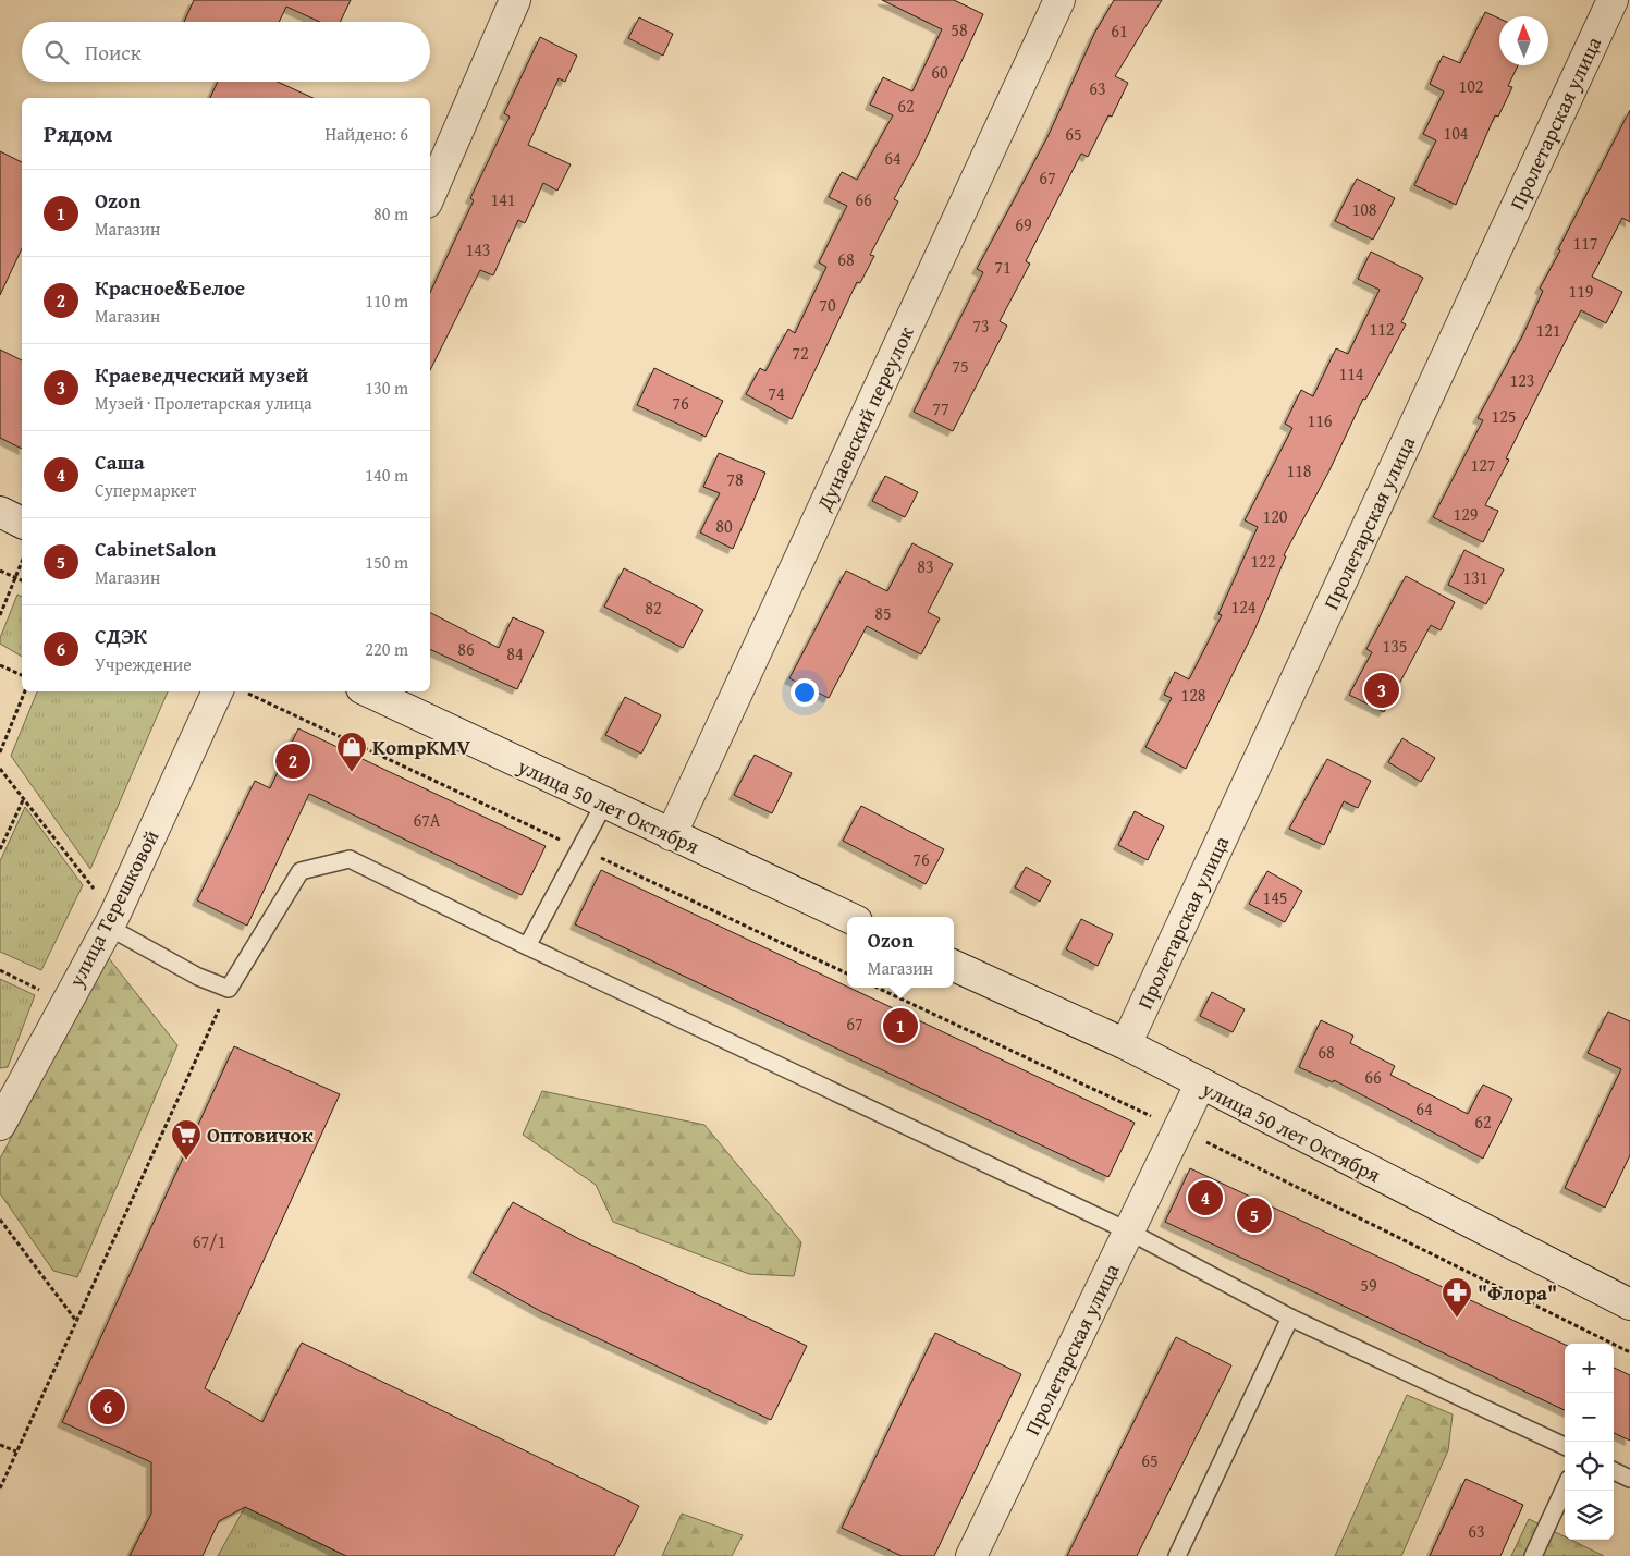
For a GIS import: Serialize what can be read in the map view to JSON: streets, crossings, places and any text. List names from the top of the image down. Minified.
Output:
{"streets":{"street":["Пролетарская улица","Дунаевский переулок","улица 50 лет Октября","улица Терешковой"]},"crossings":[["Пролетарская улица","улица 50 лет Октября"],["Дунаевский переулок","улица 50 лет Октября"]],"places":{"shop":["KompKMV"],"supermarket":["Оптовичок"],"pharmacy":["\"Флора\""]},"house_numbers":["58","61","60","102","63","62","104","65","64","67","141","66","108","69","117","143","68","71","119","70","73","112","121","72","75","114","123","74","76","77","125","116","127","118","78","129","120","80","122","83","131","124","82","85","135","86","84","128","67А","76","145","67","68","66","64","62","67/1","59","65","63"],"north":"top","page":{"search":"Поиск","heading":["Рядом","Найдено: 6"],"list":[{"mark":"1","name":"Ozon","note":"Магазин","value":"80 m"},{"mark":"2","name":"Красное&Белое","note":"Магазин","value":"110 m"},{"mark":"3","name":"Краеведческий музей","note":"Музей · Пролетарская улица","value":"130 m"},{"mark":"4","name":"Саша","note":"Супермаркет","value":"140 m"},{"mark":"5","name":"CabinetSalon","note":"Магазин","value":"150 m"},{"mark":"6","name":"СДЭК","note":"Учреждение","value":"220 m"}],"pins":["3","2","1","4","5","6"],"popup":["Ozon","Магазин"],"map_buttons":["+","−"]}}
